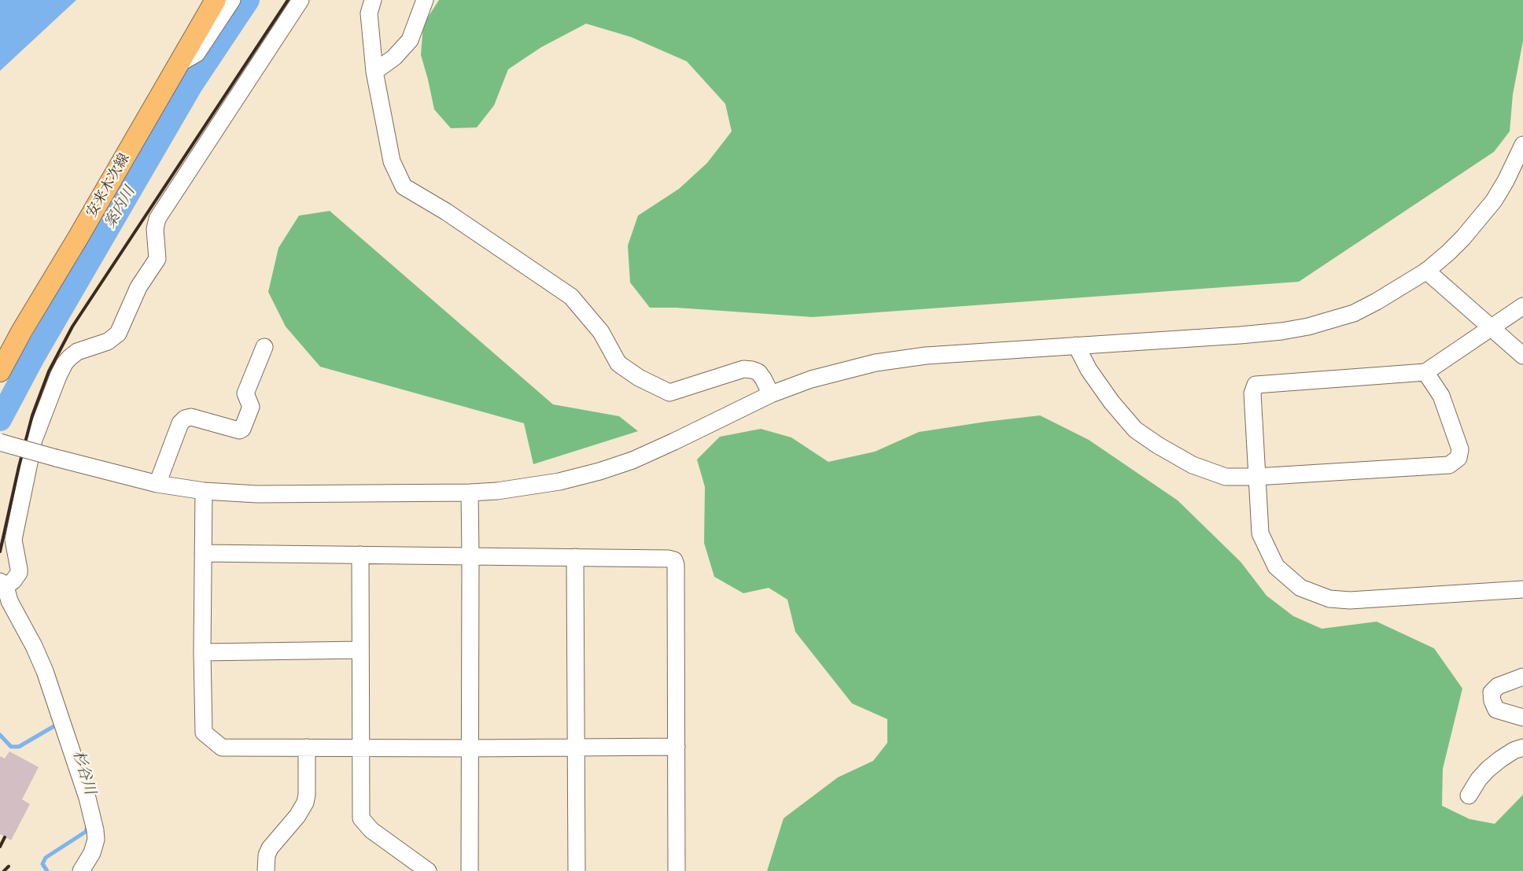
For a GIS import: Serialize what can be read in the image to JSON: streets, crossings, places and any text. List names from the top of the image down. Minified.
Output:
{"streets":{"main road":["安来木次線"]},"water":["案内川","杉谷川"]}
